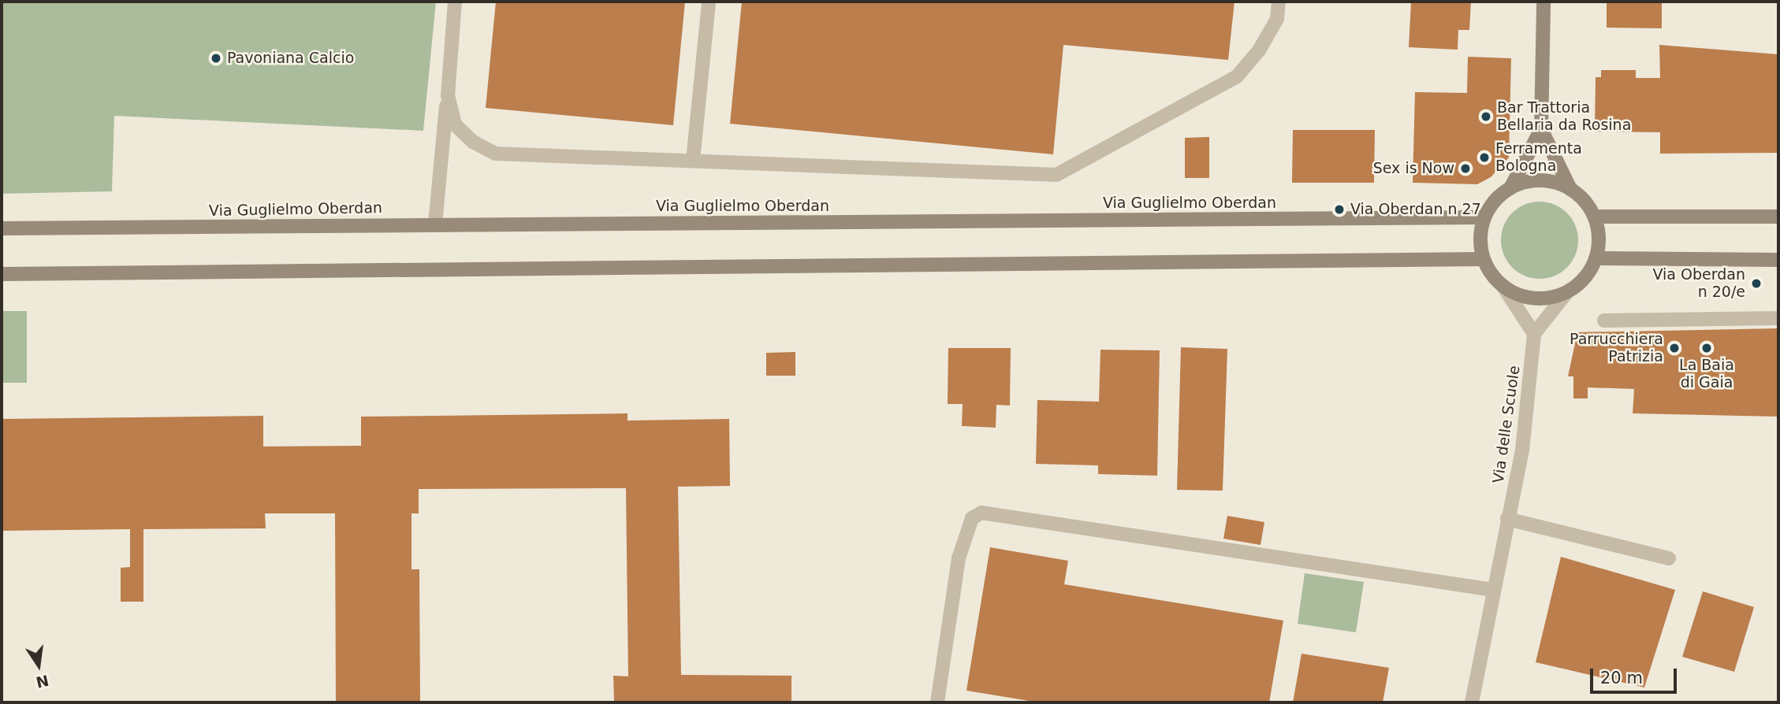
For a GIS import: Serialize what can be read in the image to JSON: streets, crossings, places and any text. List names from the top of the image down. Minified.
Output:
{"streets":{"main road":["Via Guglielmo Oberdan"],"street":["Via delle Scuole"]},"places":["Pavoniana Calcio","Bar Trattoria Bellaria da Rosina","Ferramenta Bologna","Sex is Now","Via Oberdan n 27","Via Oberdan n 20/e","Parrucchiera Patrizia","La Baia di Gaia"],"scale_bar":"20 m","north":"bottom"}
